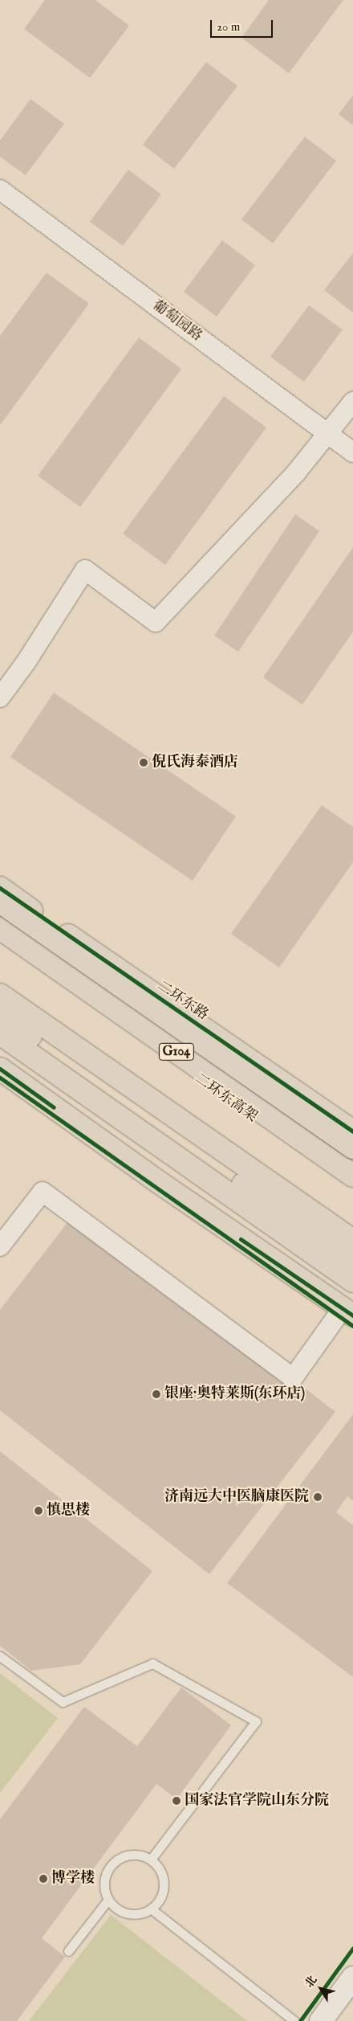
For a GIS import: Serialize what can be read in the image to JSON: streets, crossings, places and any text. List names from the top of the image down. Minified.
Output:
{"streets":{"highway":["二环东路","G104","二环东高架"],"street":["葡萄园路"]},"places":["倪氏海泰酒店","银座·奥特莱斯(东环店)","济南远大中医脑康医院","慎思楼","国家法官学院山东分院","博学楼"],"scale_bar":"20 m","north":"top left"}
